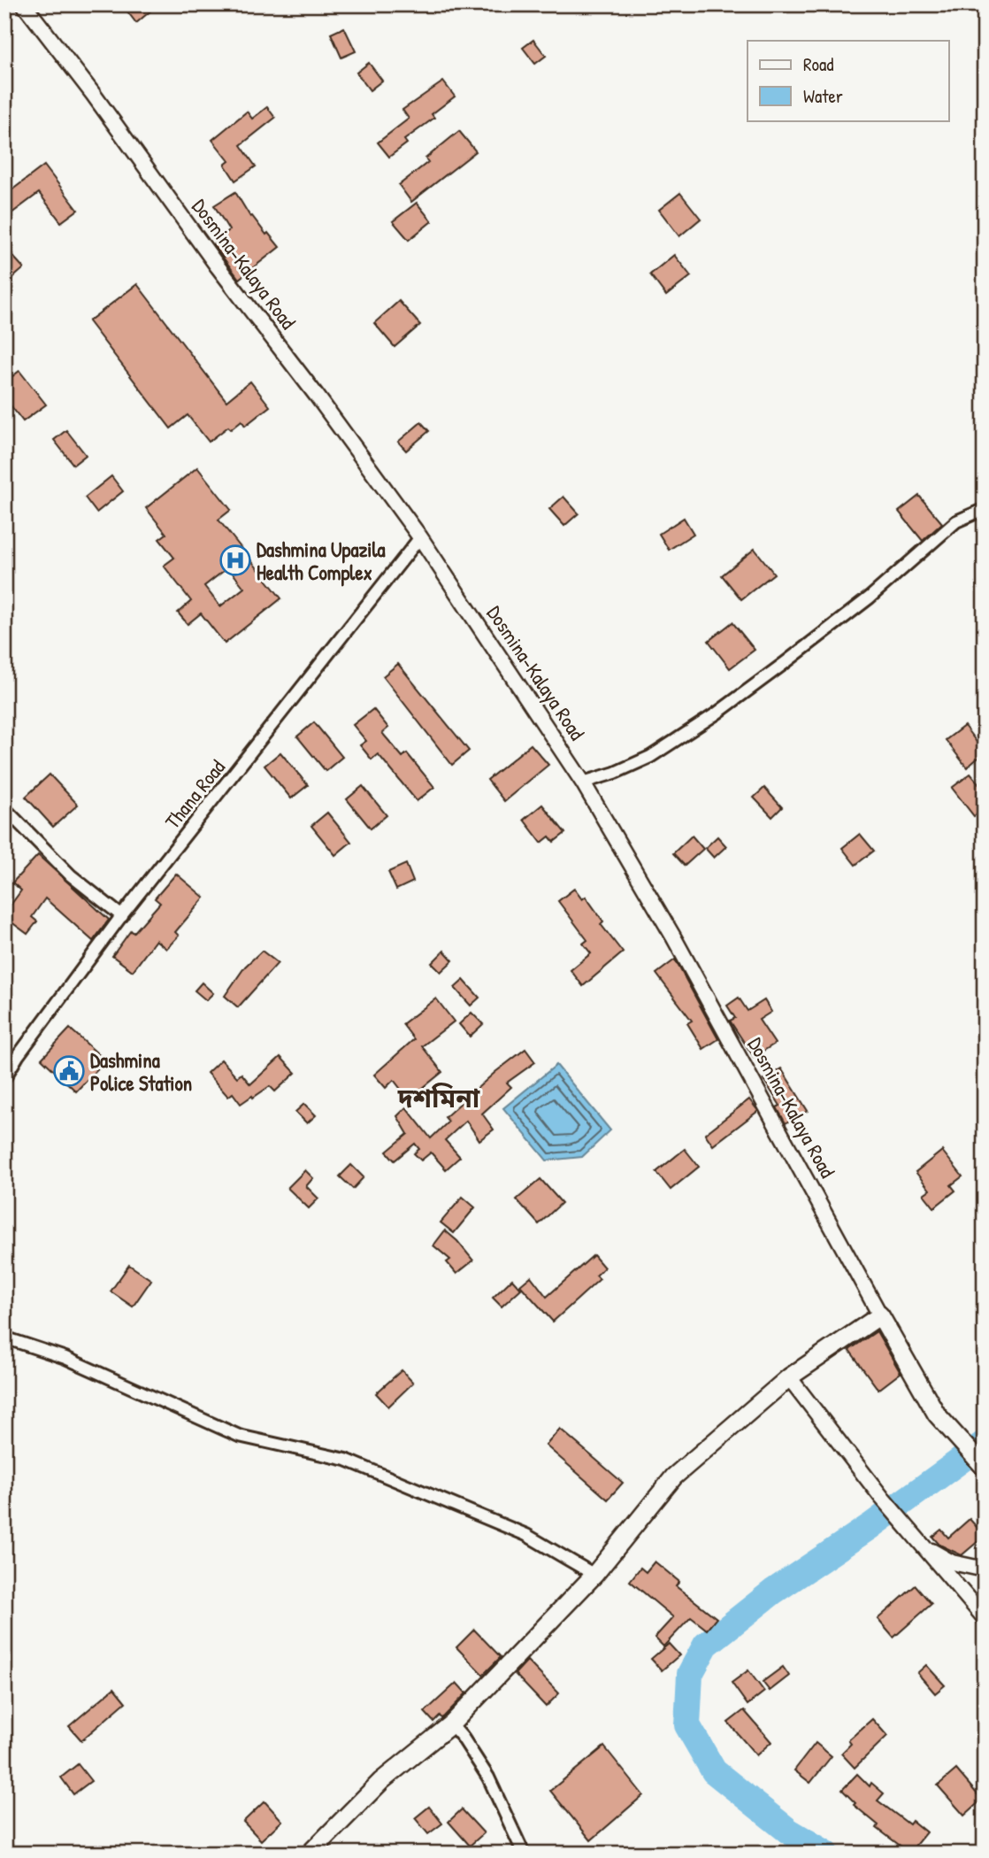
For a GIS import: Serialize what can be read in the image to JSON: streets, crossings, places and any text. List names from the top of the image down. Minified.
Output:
{"streets":{"main road":["Dosmina-Kalaya Road"],"street":["Thana Road"]},"crossings":[["Dosmina-Kalaya Road","Thana Road"]],"districts":["দশমিনা"],"places":{"hospital":["Dashmina Upazila Health Complex"],"public building":["Dashmina Police Station"]},"legend":["Road","Water"]}
